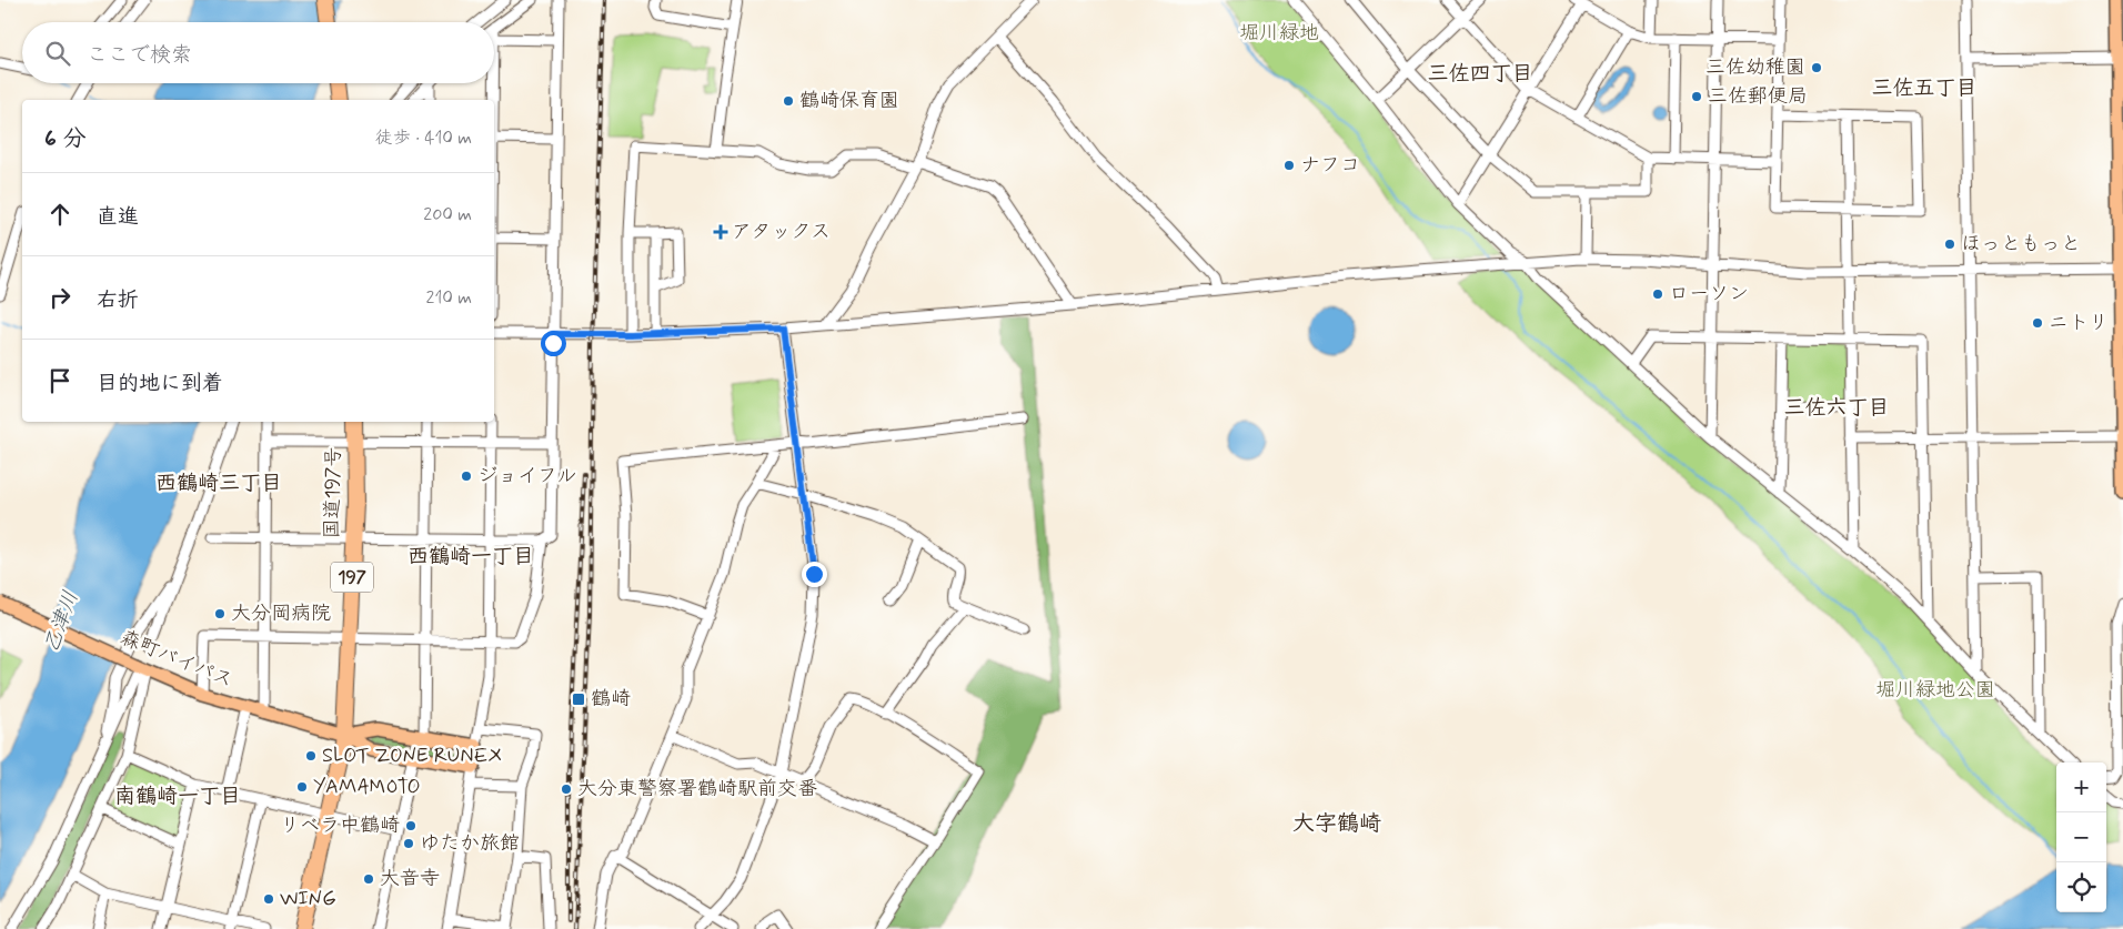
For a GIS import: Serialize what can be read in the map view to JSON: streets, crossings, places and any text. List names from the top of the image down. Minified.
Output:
{"streets":{"highway":["国道197号","197"],"main road":["森町バイパス"]},"crossings":[["国道197号","森町バイパス"]],"districts":["三佐四丁目","三佐五丁目","三佐六丁目","西鶴崎三丁目","西鶴崎一丁目","南鶴崎一丁目","大字鶴崎"],"water":["乙津川"],"parks":["堀川緑地","堀川緑地公園"],"places":{"other":["三佐幼稚園","三佐郵便局","鶴崎保育園","ナフコ","ほっともっと","ローソン","ニトリ","ジョイフル","大分岡病院","SLOT ZONE RUNEX","YAMAMOTO","大分東警察署鶴崎駅前交番","リベラ中鶴崎","ゆたか旅館","大音寺","WING"],"health":["アタックス"],"transit":["鶴崎"]},"page":{"search":"ここで検索","heading":["6 分","徒歩 · 410 m"],"list":[["直進","200 m"],["右折","210 m"],"目的地に到着"],"map_buttons":["+","−"]}}
